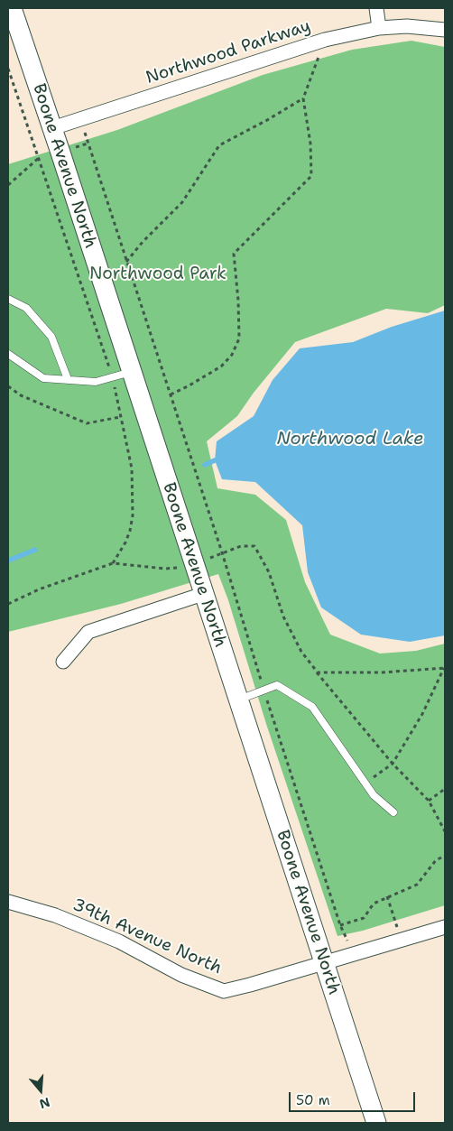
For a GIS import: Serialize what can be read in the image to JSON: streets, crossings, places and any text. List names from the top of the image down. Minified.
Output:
{"streets":{"street":["Northwood Parkway","Boone Avenue North","39th Avenue North"]},"crossings":[["Northwood Parkway","Boone Avenue North"],["Boone Avenue North","39th Avenue North"]],"water":["Northwood Lake"],"parks":["Northwood Park"],"scale_bar":"50 m","north":"bottom"}
